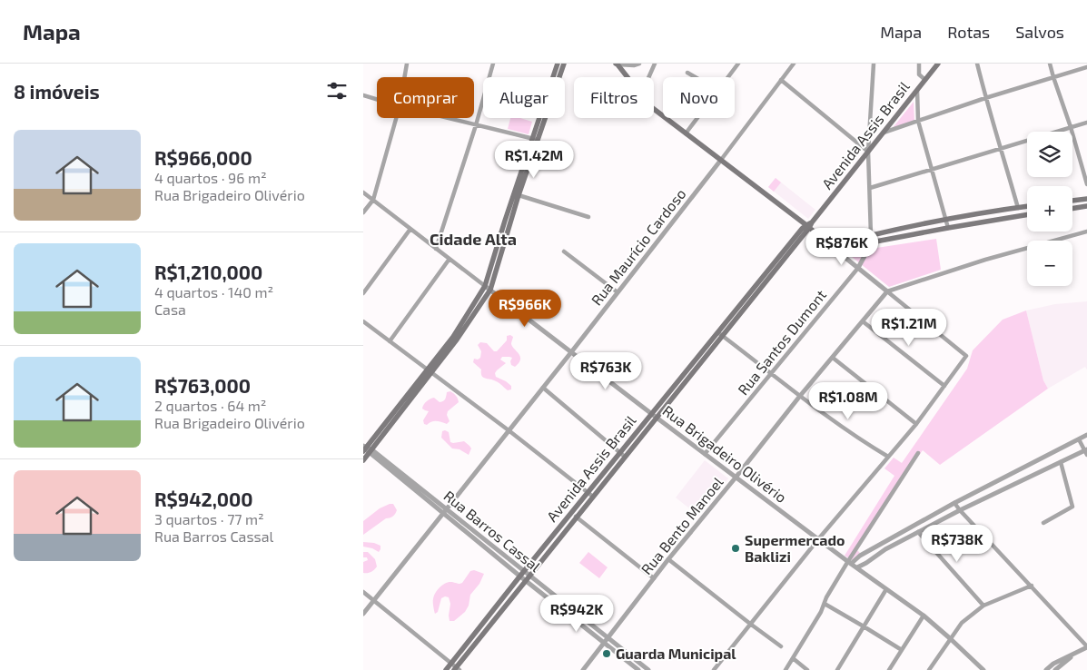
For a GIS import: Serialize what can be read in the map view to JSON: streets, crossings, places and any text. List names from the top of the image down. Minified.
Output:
{"streets":{"main road":["Avenida Assis Brasil"],"street":["Rua Maurício Cardoso","Rua Santos Dumont","Rua Brigadeiro Olivério","Rua Bento Manoel","Rua Barros Cassal"]},"crossings":[["Avenida Assis Brasil","Rua Brigadeiro Olivério"],["Avenida Assis Brasil","Rua Barros Cassal"],["Rua Maurício Cardoso","Rua Brigadeiro Olivério"],["Rua Maurício Cardoso","Rua Barros Cassal"],["Rua Santos Dumont","Rua Brigadeiro Olivério"],["Rua Brigadeiro Olivério","Rua Bento Manoel"],["Rua Bento Manoel","Rua Barros Cassal"]],"districts":["Cidade Alta"],"places":["Supermercado Baklizi","Guarda Municipal"],"page":{"header":"Mapa","nav":["Mapa","Rotas","Salvos"],"heading":"8 imóveis","chip":["Comprar","Alugar","Filtros","Novo"],"list":[{"name":"R$966,000","note":"4 quartos · 96 m² · Rua Brigadeiro Olivério"},{"name":"R$1,210,000","note":"4 quartos · 140 m² · Casa"},{"name":"R$763,000","note":"2 quartos · 64 m² · Rua Brigadeiro Olivério"},{"name":"R$942,000","note":"3 quartos · 77 m² · Rua Barros Cassal"}],"map_buttons":["+","−"],"price":["R$1.42M","R$876K","R$966K","R$1.21M","R$763K","R$1.08M","R$738K","R$942K"]}}
